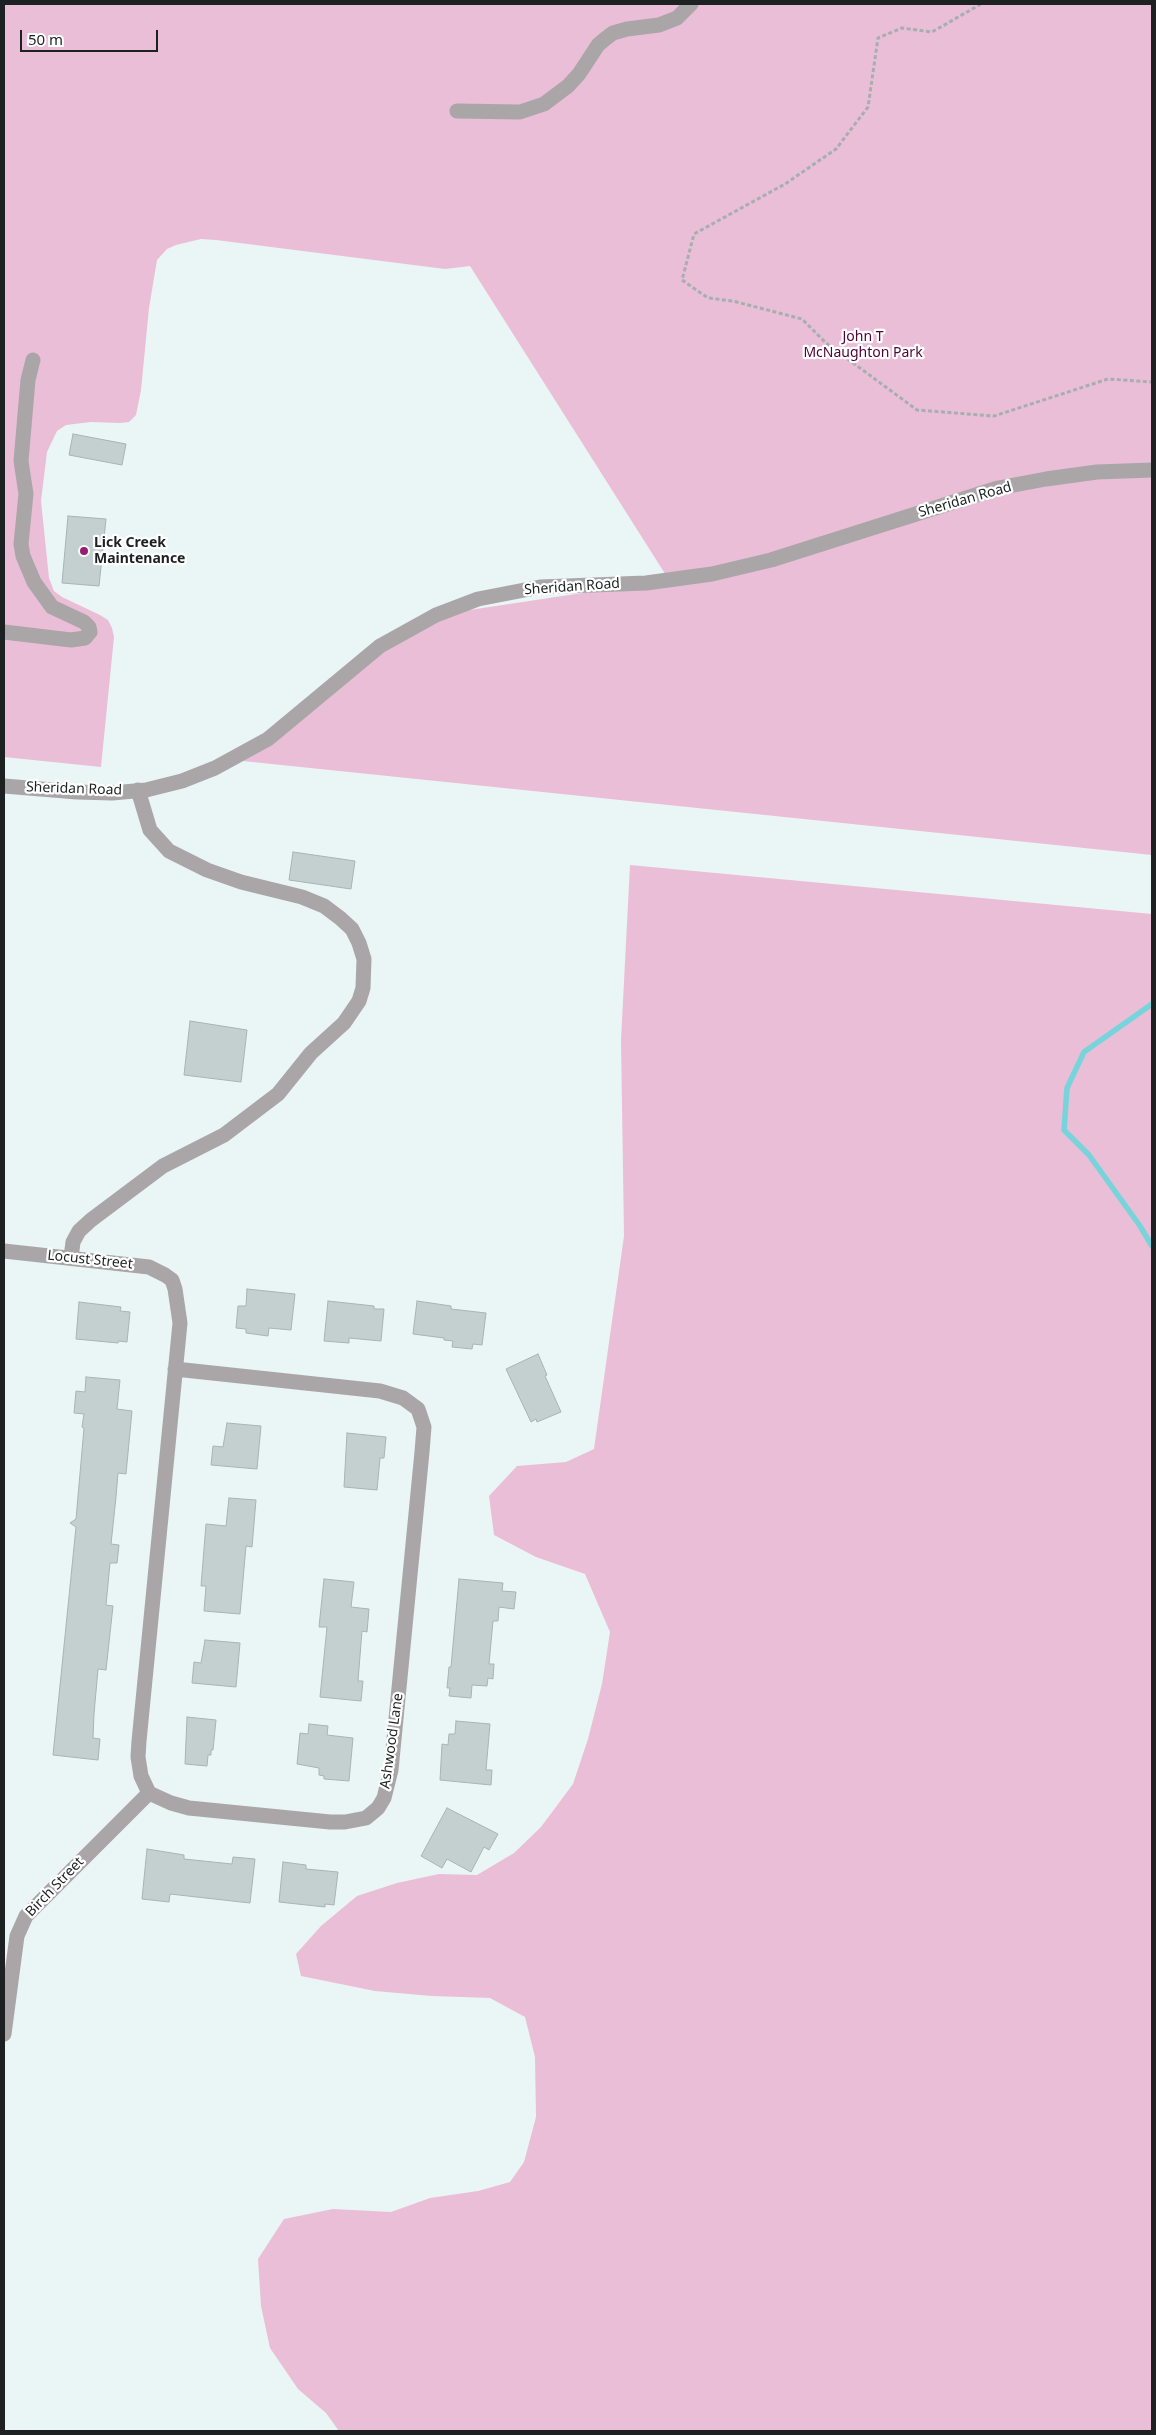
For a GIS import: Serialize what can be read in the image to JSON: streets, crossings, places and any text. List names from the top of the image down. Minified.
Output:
{"streets":{"street":["Sheridan Road","Locust Street","Ashwood Lane","Birch Street"]},"crossings":[["Locust Street","Ashwood Lane"],["Ashwood Lane","Birch Street"]],"parks":["John T McNaughton Park"],"places":["Lick Creek Maintenance"],"scale_bar":"50 m"}
